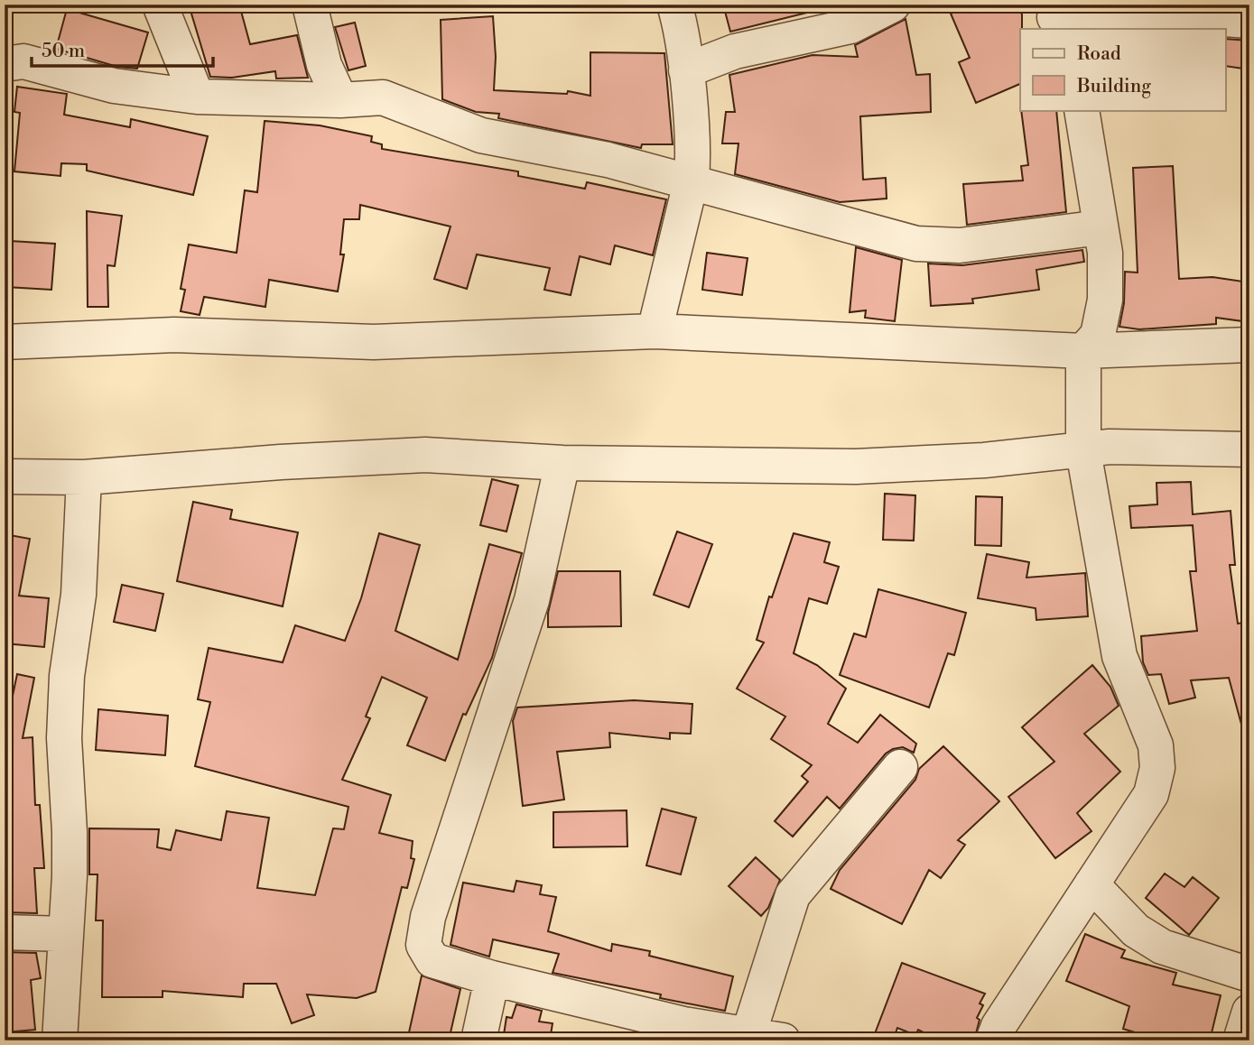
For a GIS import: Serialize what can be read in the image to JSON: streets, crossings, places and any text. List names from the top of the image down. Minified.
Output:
{"legend":["Road","Building"],"scale_bar":"50 m"}
